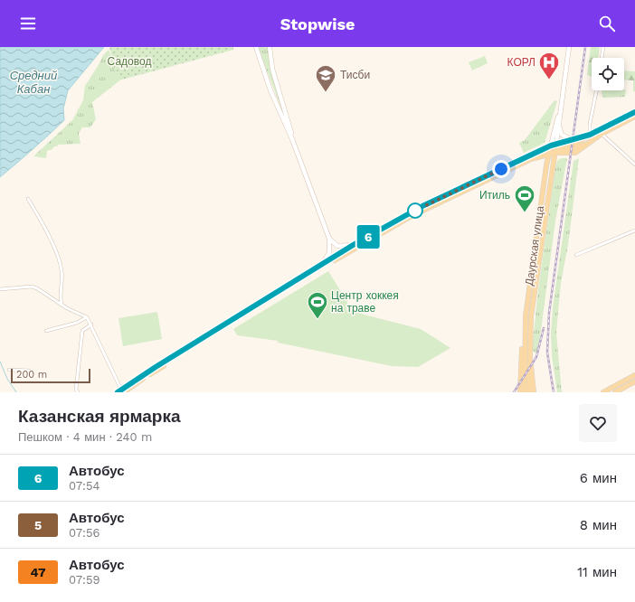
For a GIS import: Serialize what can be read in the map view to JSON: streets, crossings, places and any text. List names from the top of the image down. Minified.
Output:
{"streets":{"main road":["Даурская улица"]},"water":["Средний Кабан"],"parks":["Садовод"],"places":{"hospital":["КОРЛ"],"school or university":["Тисби"],"sports":["Итиль","Центр хоккея на траве"]},"lines":["bus line 6"],"scale_bar":"200 m","page":{"header":"Stopwise","on_map":"6","scale":"200 m","heading":["Казанская ярмарка","Пешком · 4 мин · 240 m"],"list":[{"mark":"6","name":"Автобус","note":"07:54","value":"6 мин"},{"mark":"5","name":"Автобус","note":"07:56","value":"8 мин"},{"mark":"47","name":"Автобус","note":"07:59","value":"11 мин"}]}}
